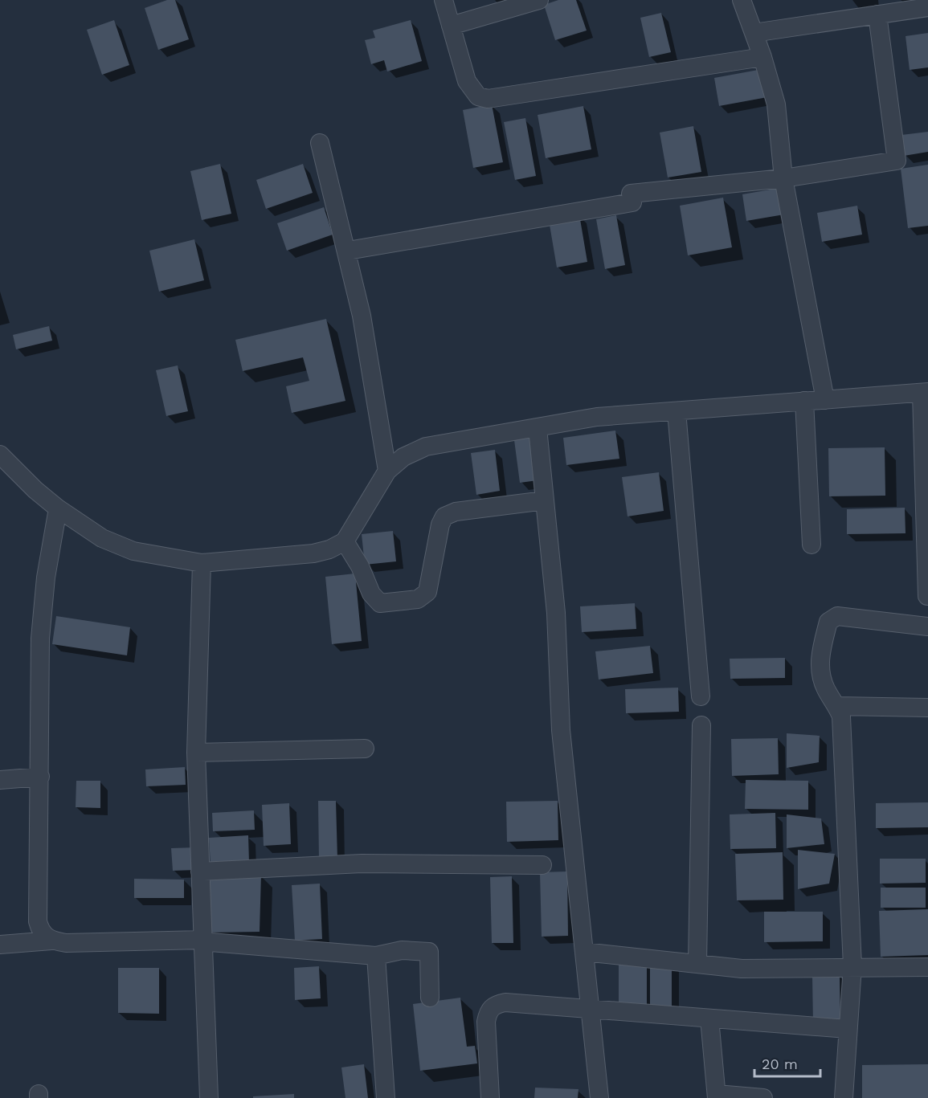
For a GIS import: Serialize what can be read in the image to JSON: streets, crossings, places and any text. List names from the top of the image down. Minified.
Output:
{"scale_bar":"20 m"}
